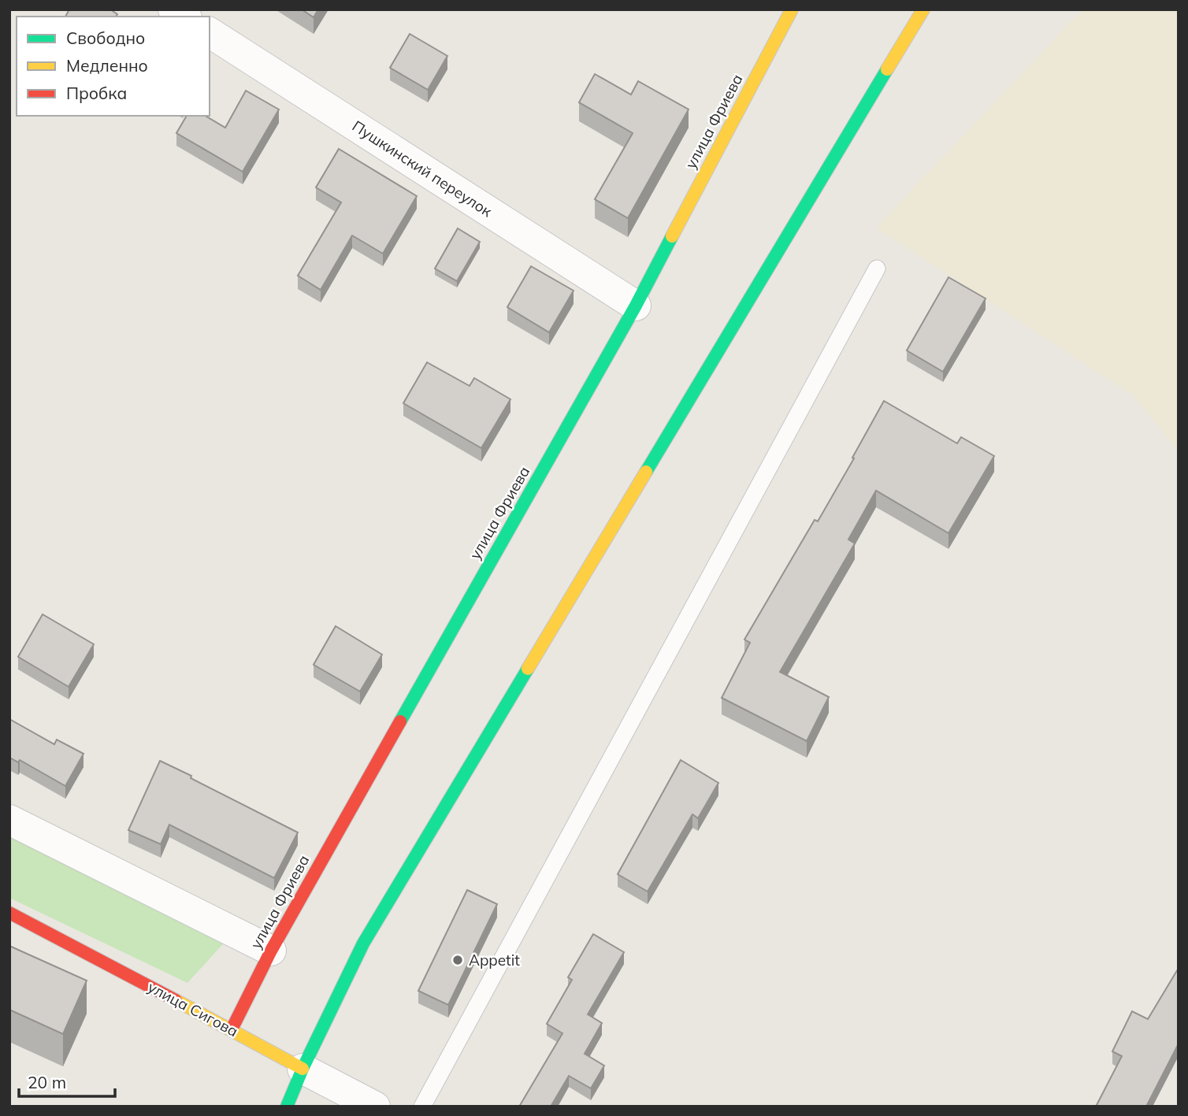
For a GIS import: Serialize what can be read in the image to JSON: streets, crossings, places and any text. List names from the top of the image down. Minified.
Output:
{"streets":{"main road":["улица Фриева","улица Сигова"],"street":["Пушкинский переулок"]},"crossings":[["улица Фриева","Пушкинский переулок"],["улица Фриева","улица Сигова"]],"places":["Appetit"],"legend":["Свободно","Медленно","Пробка"],"scale_bar":"20 m"}
